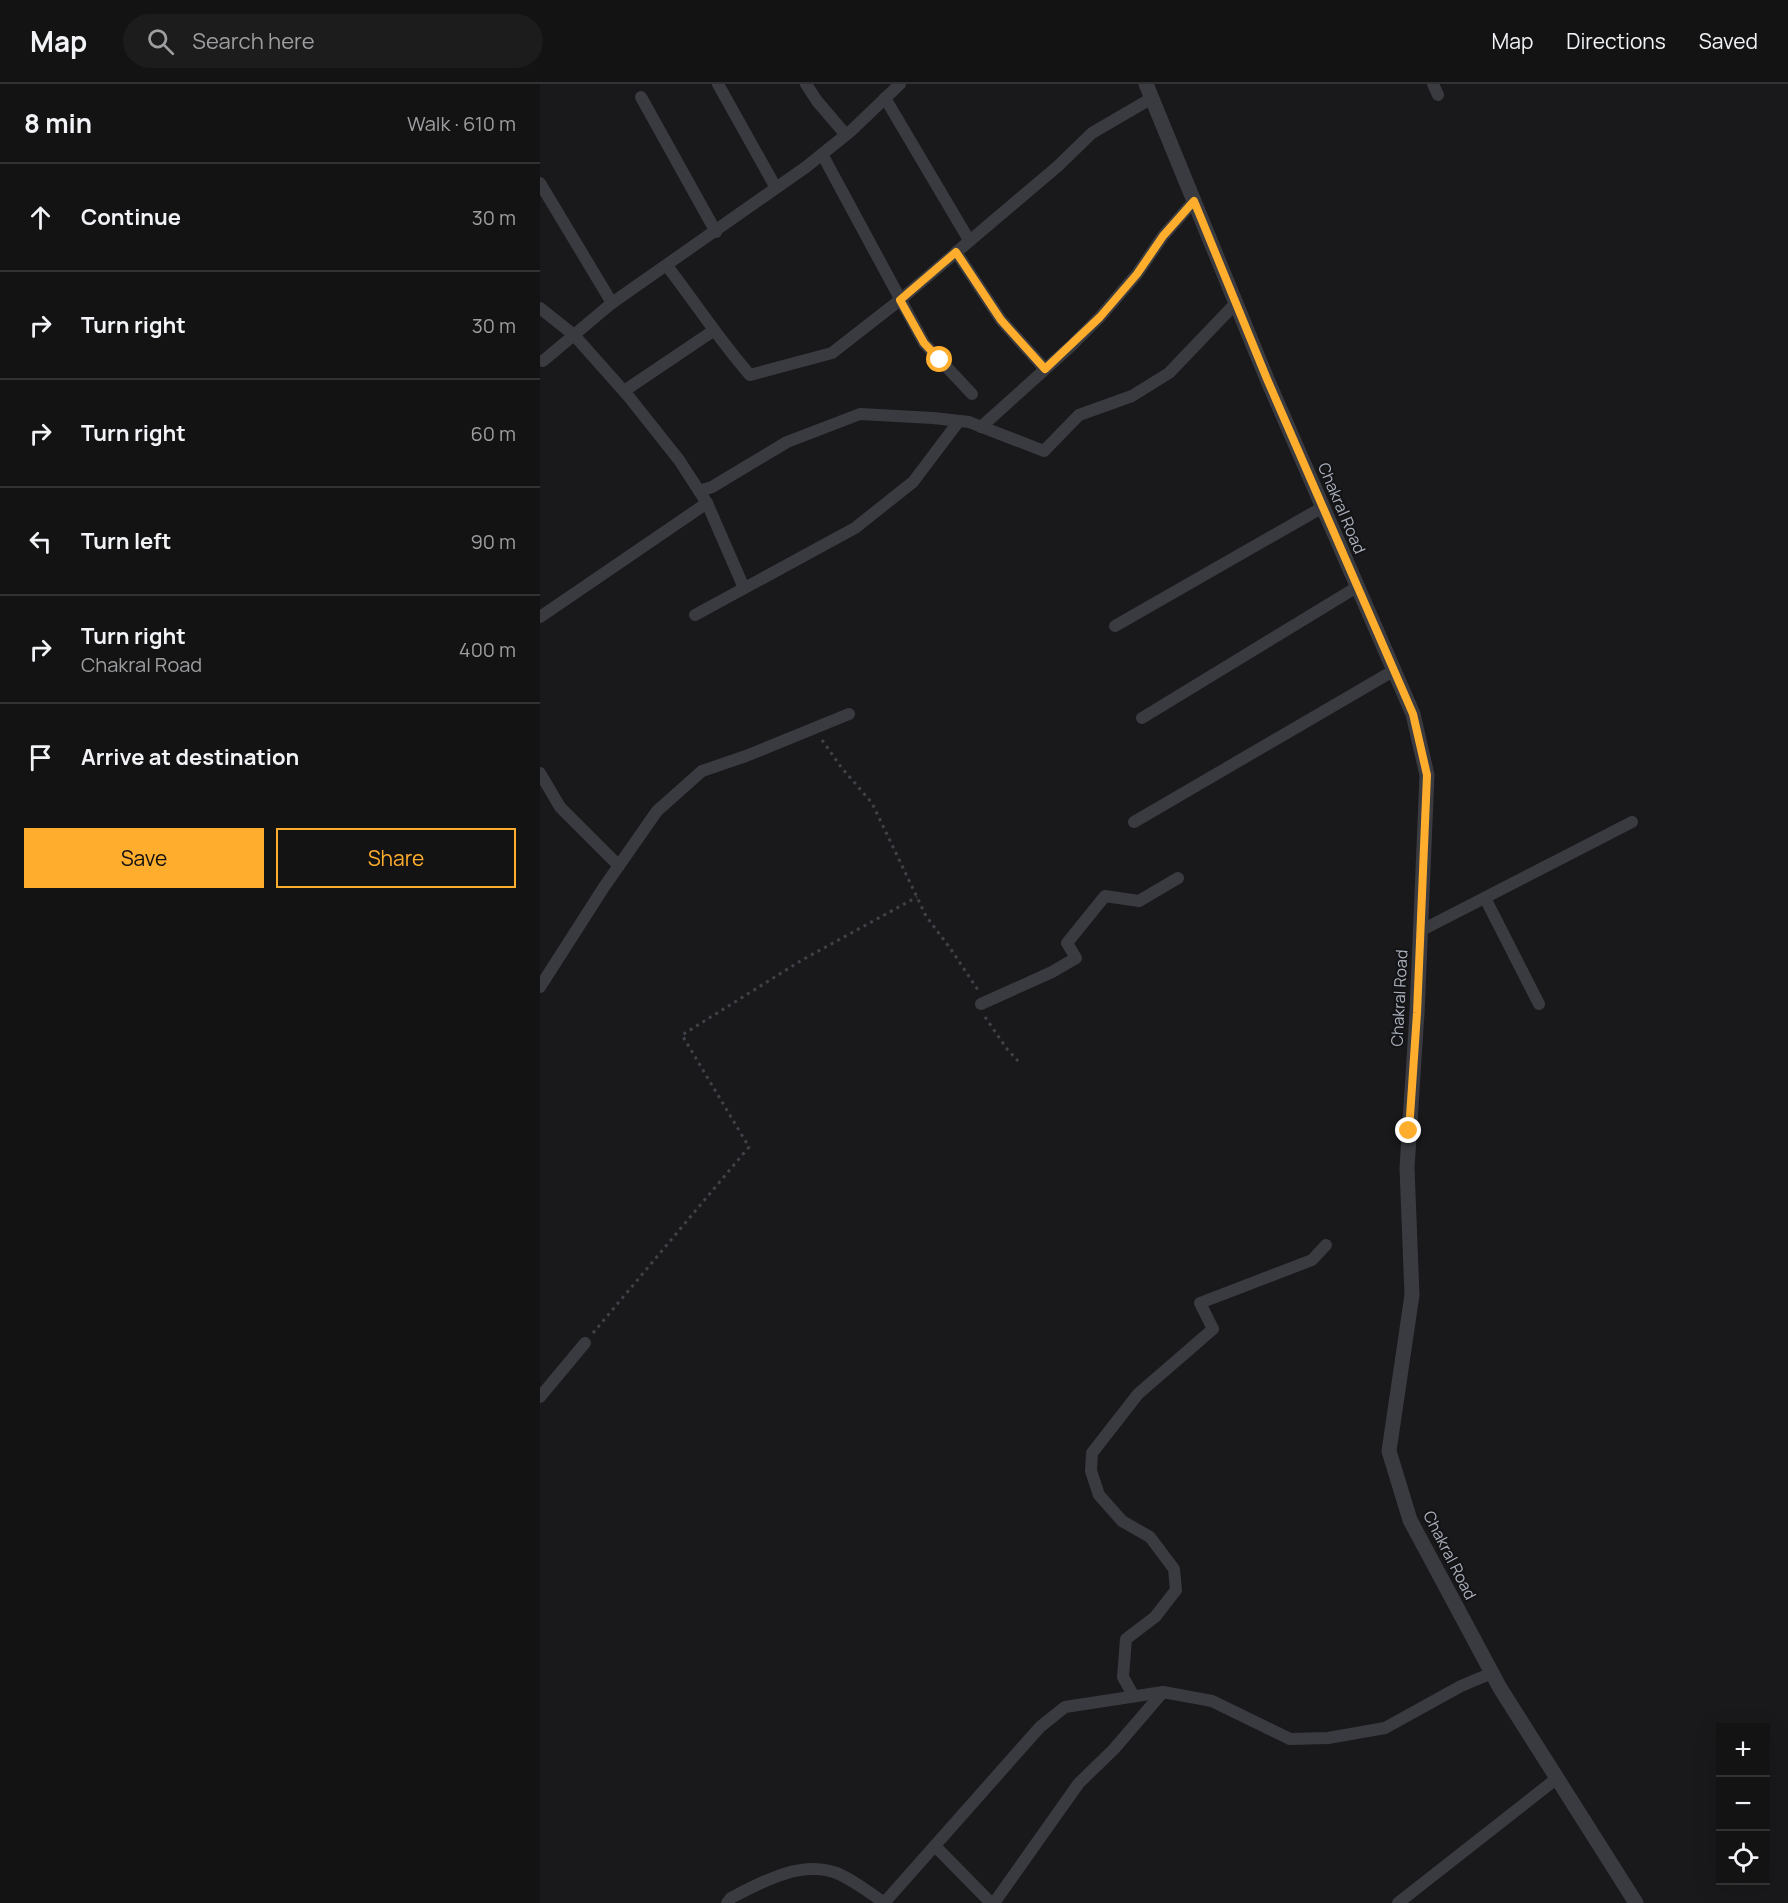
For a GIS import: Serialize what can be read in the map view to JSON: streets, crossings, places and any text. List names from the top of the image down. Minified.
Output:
{"streets":{"street":["Chakral Road"]},"page":{"header":"Map","search":"Search here","nav":["Map","Directions","Saved"],"heading":["8 min","Walk · 610 m"],"list":[["Continue","30 m"],["Turn right","30 m"],["Turn right","60 m"],["Turn left","90 m"],["Turn right","Chakral Road","400 m"],"Arrive at destination"],"buttons":["Save","Share"],"map_buttons":["+","−"]}}
